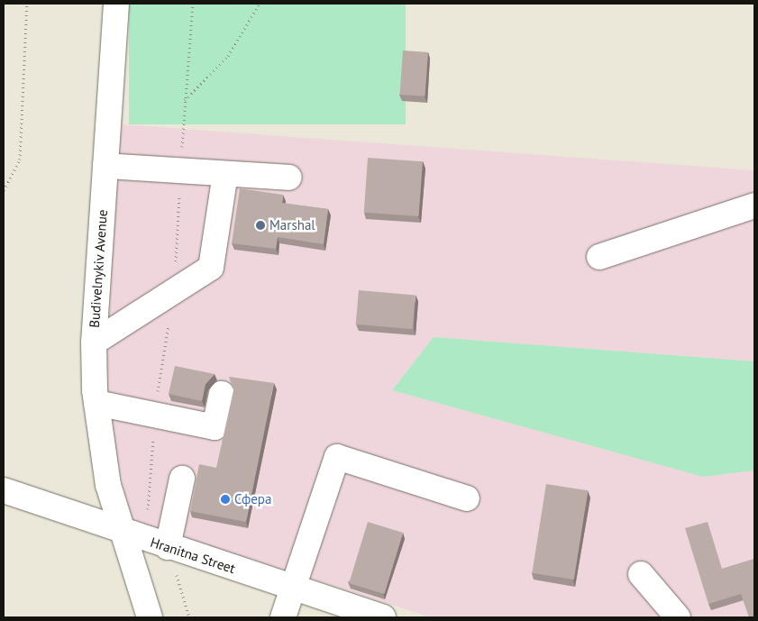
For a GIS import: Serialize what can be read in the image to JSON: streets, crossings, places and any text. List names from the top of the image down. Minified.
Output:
{"streets":{"main road":["Budivelnykiv Avenue","Hranitna Street"]},"crossings":[["Budivelnykiv Avenue","Hranitna Street"]],"places":["Marshal","Сфера"]}
